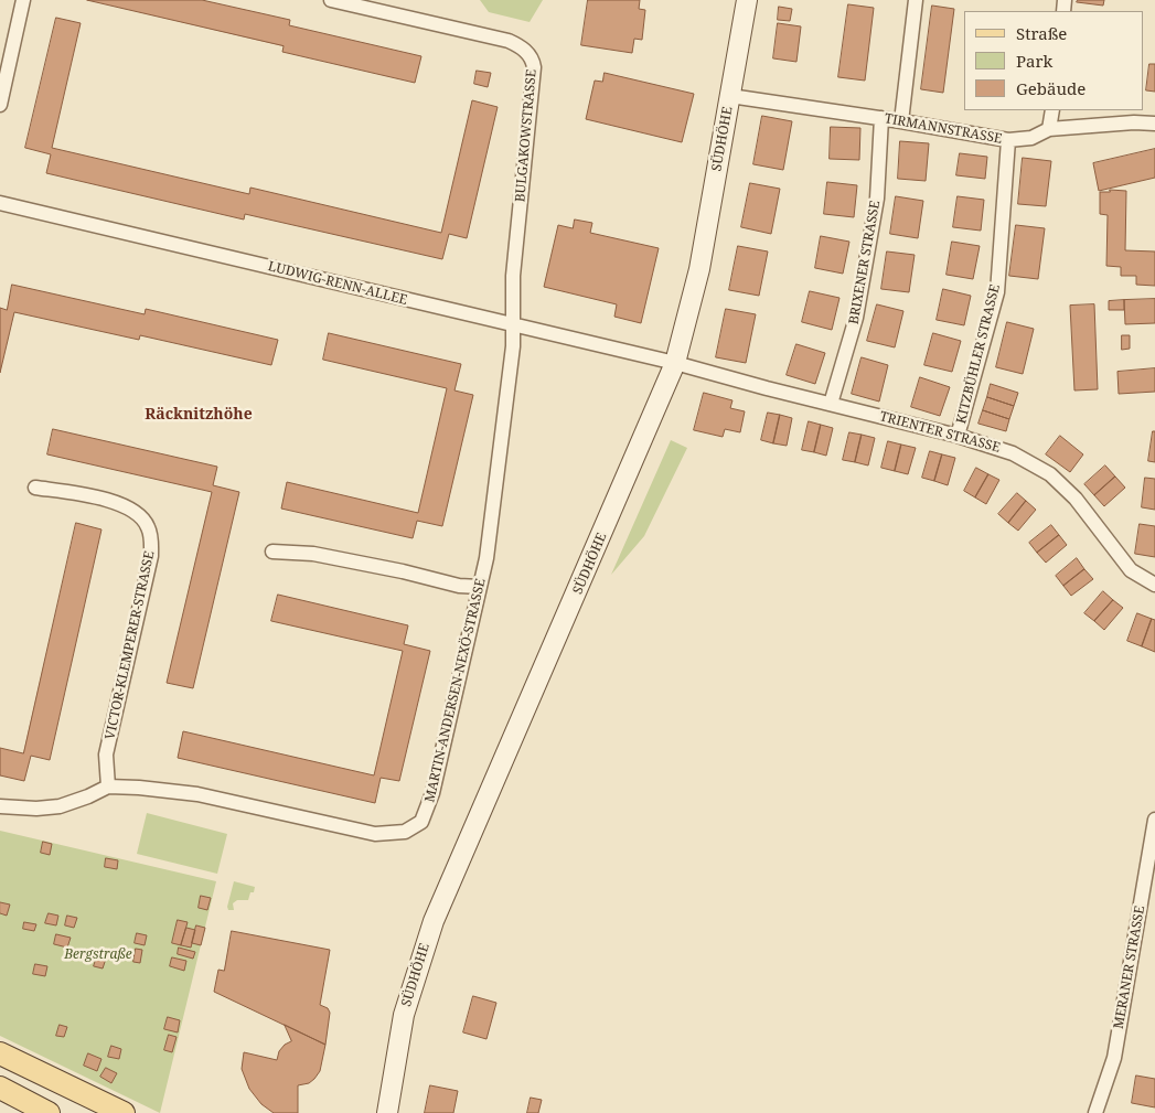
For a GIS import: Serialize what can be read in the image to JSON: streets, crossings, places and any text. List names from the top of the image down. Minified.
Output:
{"streets":{"street":["TIRMANNSTRASSE","BULGAKOWSTRASSE","SÜDHÖHE","BRIXENER STRASSE","LUDWIG-RENN-ALLEE","KITZBÜHLER STRASSE","TRIENTER STRASSE","VICTOR-KLEMPERER-STRASSE","MARTIN-ANDERSEN-NEXÖ-STRASSE","MERANER STRASSE"]},"crossings":[["TIRMANNSTRASSE","SÜDHÖHE"],["TIRMANNSTRASSE","BRIXENER STRASSE"],["TIRMANNSTRASSE","KITZBÜHLER STRASSE"],["BULGAKOWSTRASSE","LUDWIG-RENN-ALLEE"],["BULGAKOWSTRASSE","MARTIN-ANDERSEN-NEXÖ-STRASSE"],["SÜDHÖHE","LUDWIG-RENN-ALLEE"],["SÜDHÖHE","TRIENTER STRASSE"],["BRIXENER STRASSE","TRIENTER STRASSE"],["LUDWIG-RENN-ALLEE","TRIENTER STRASSE"],["LUDWIG-RENN-ALLEE","MARTIN-ANDERSEN-NEXÖ-STRASSE"],["KITZBÜHLER STRASSE","TRIENTER STRASSE"],["VICTOR-KLEMPERER-STRASSE","MARTIN-ANDERSEN-NEXÖ-STRASSE"]],"districts":["Räcknitzhöhe"],"parks":["Bergstraße"],"legend":["Straße","Park","Gebäude"]}
